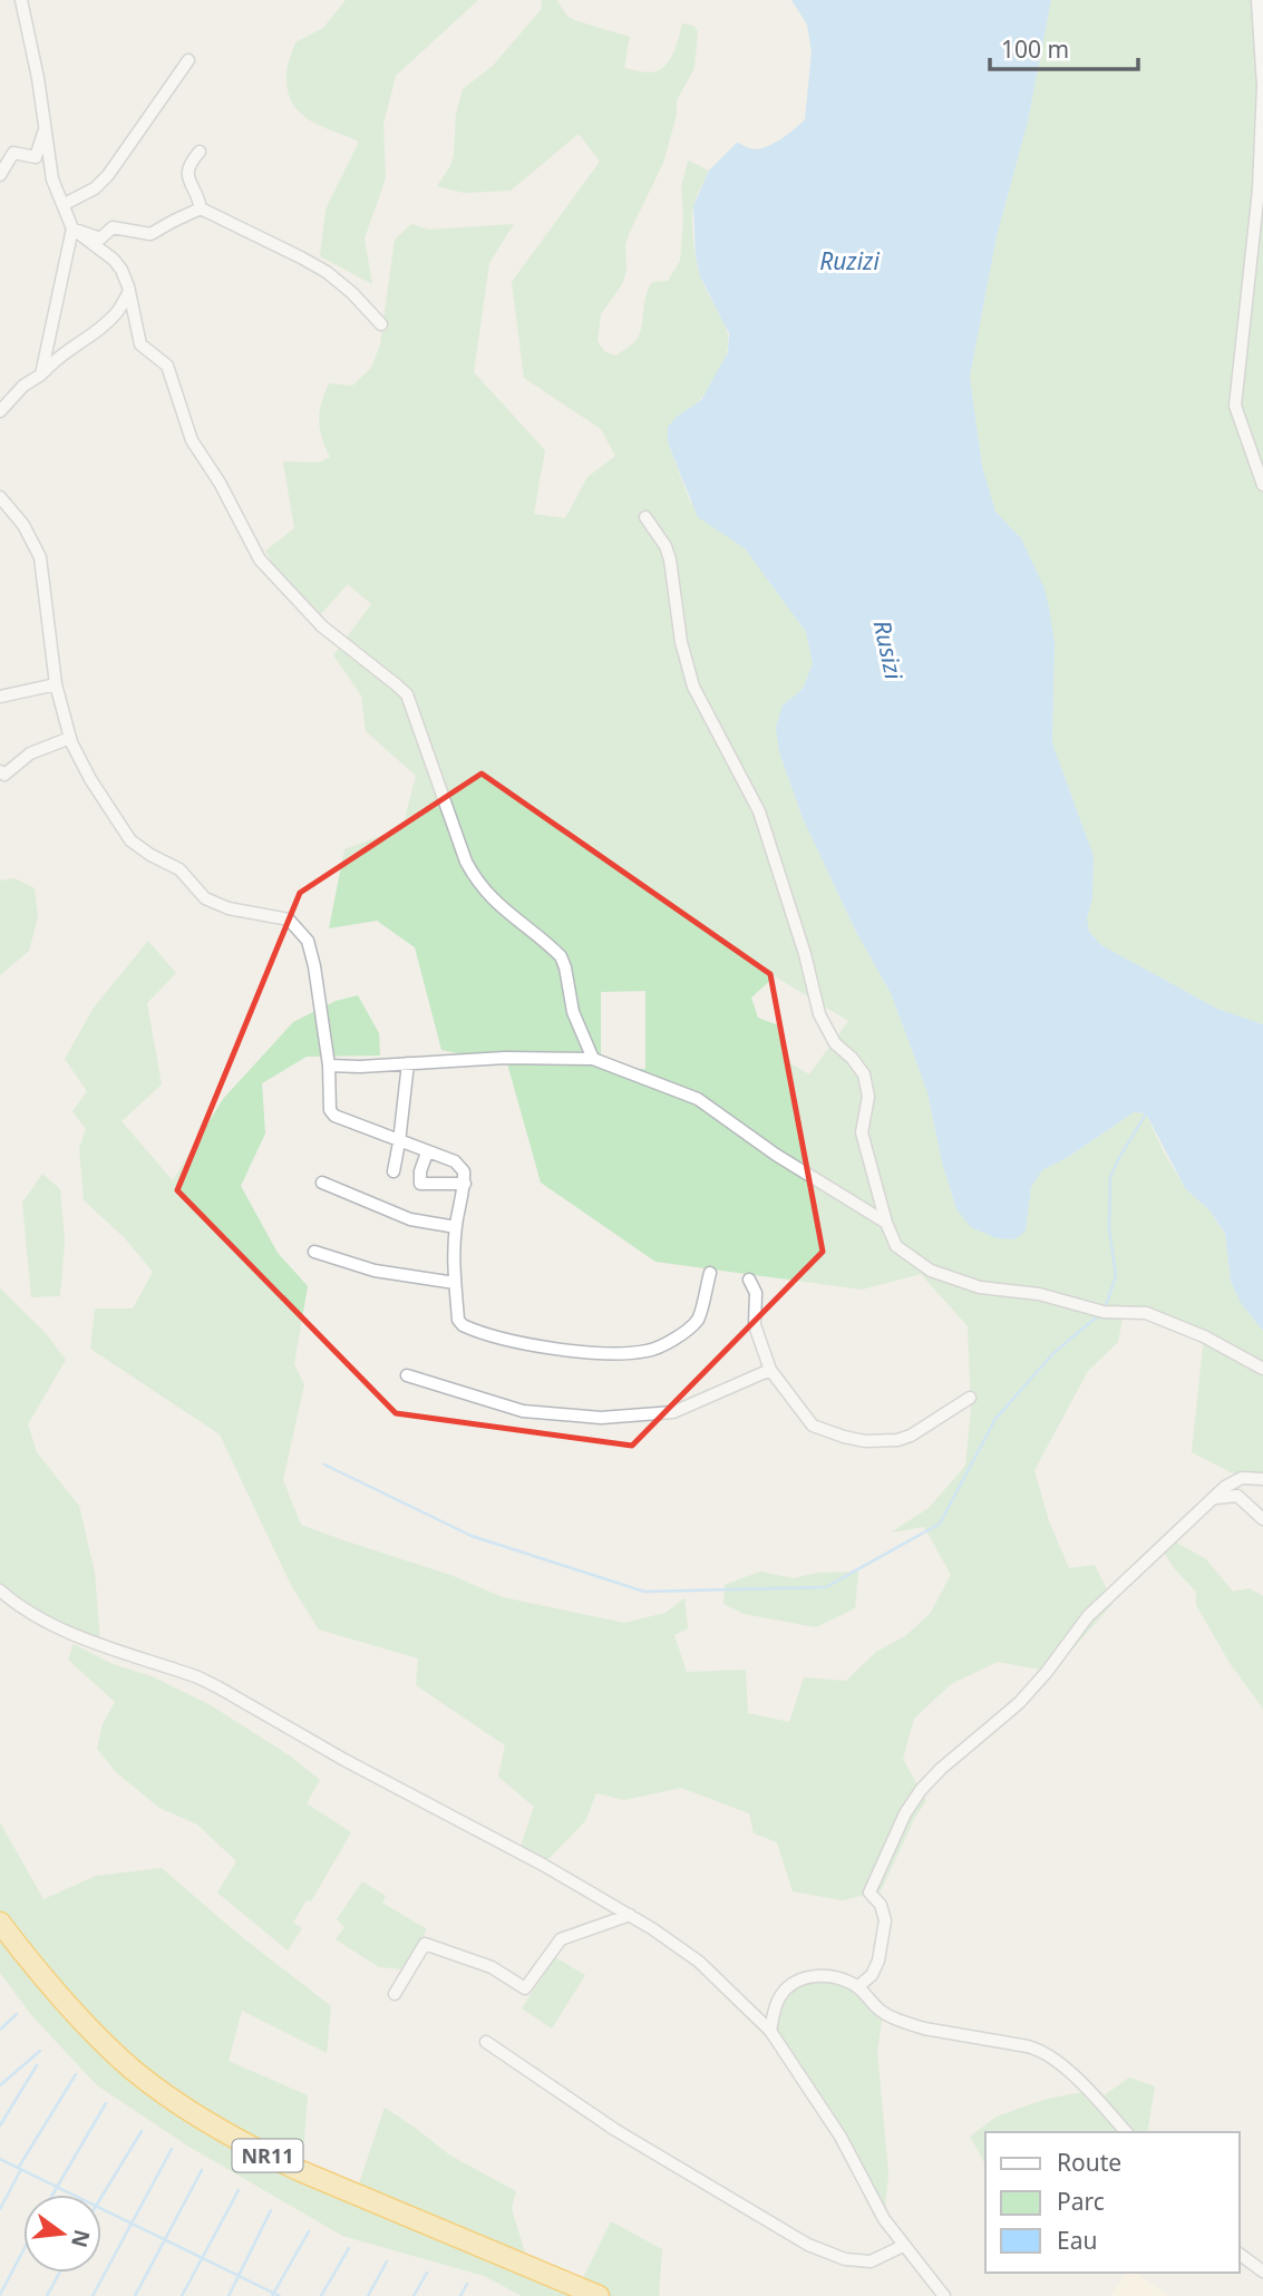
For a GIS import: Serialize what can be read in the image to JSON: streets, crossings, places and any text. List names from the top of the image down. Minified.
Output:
{"streets":{"highway":["NR11"]},"water":["Ruzizi","Rusizi"],"legend":["Route","Parc","Eau"],"scale_bar":"100 m","north":"right"}
